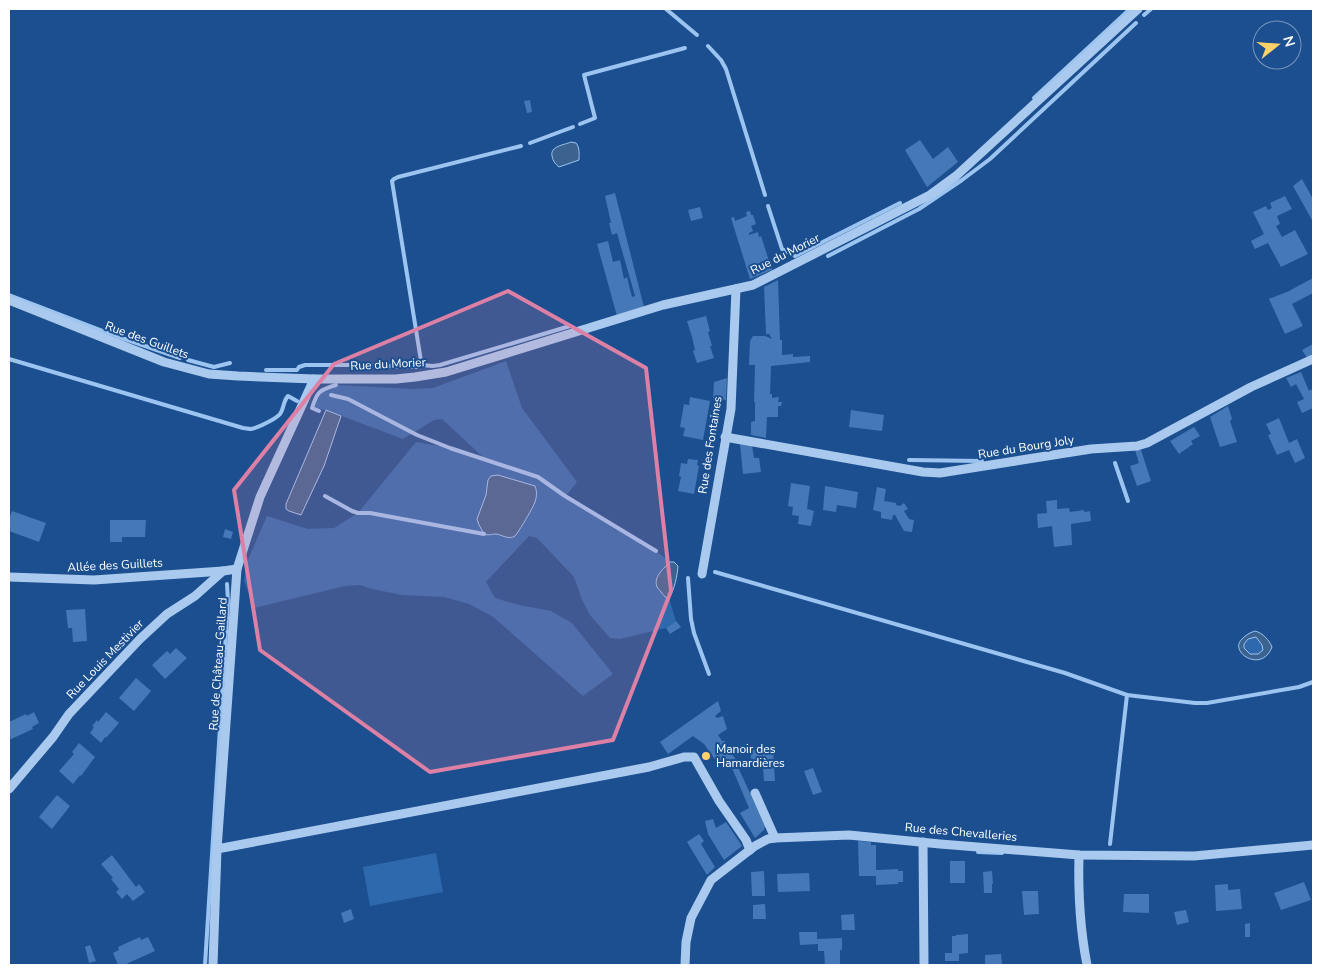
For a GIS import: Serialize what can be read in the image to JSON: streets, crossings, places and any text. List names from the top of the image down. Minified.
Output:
{"streets":{"street":["Rue du Morier","Rue des Guillets","Rue des Fontaines","Rue du Bourg Joly","Allée des Guillets","Rue Louis Mestivier","Rue de Château-Gaillard","Rue des Chevalleries"]},"crossings":[["Rue du Morier","Rue des Guillets"],["Rue du Morier","Rue des Fontaines"],["Rue du Morier","Rue de Château-Gaillard"],["Rue des Guillets","Rue de Château-Gaillard"],["Rue des Fontaines","Rue du Bourg Joly"],["Allée des Guillets","Rue Louis Mestivier"]],"places":["Manoir des Hamardières"],"north":"right"}
